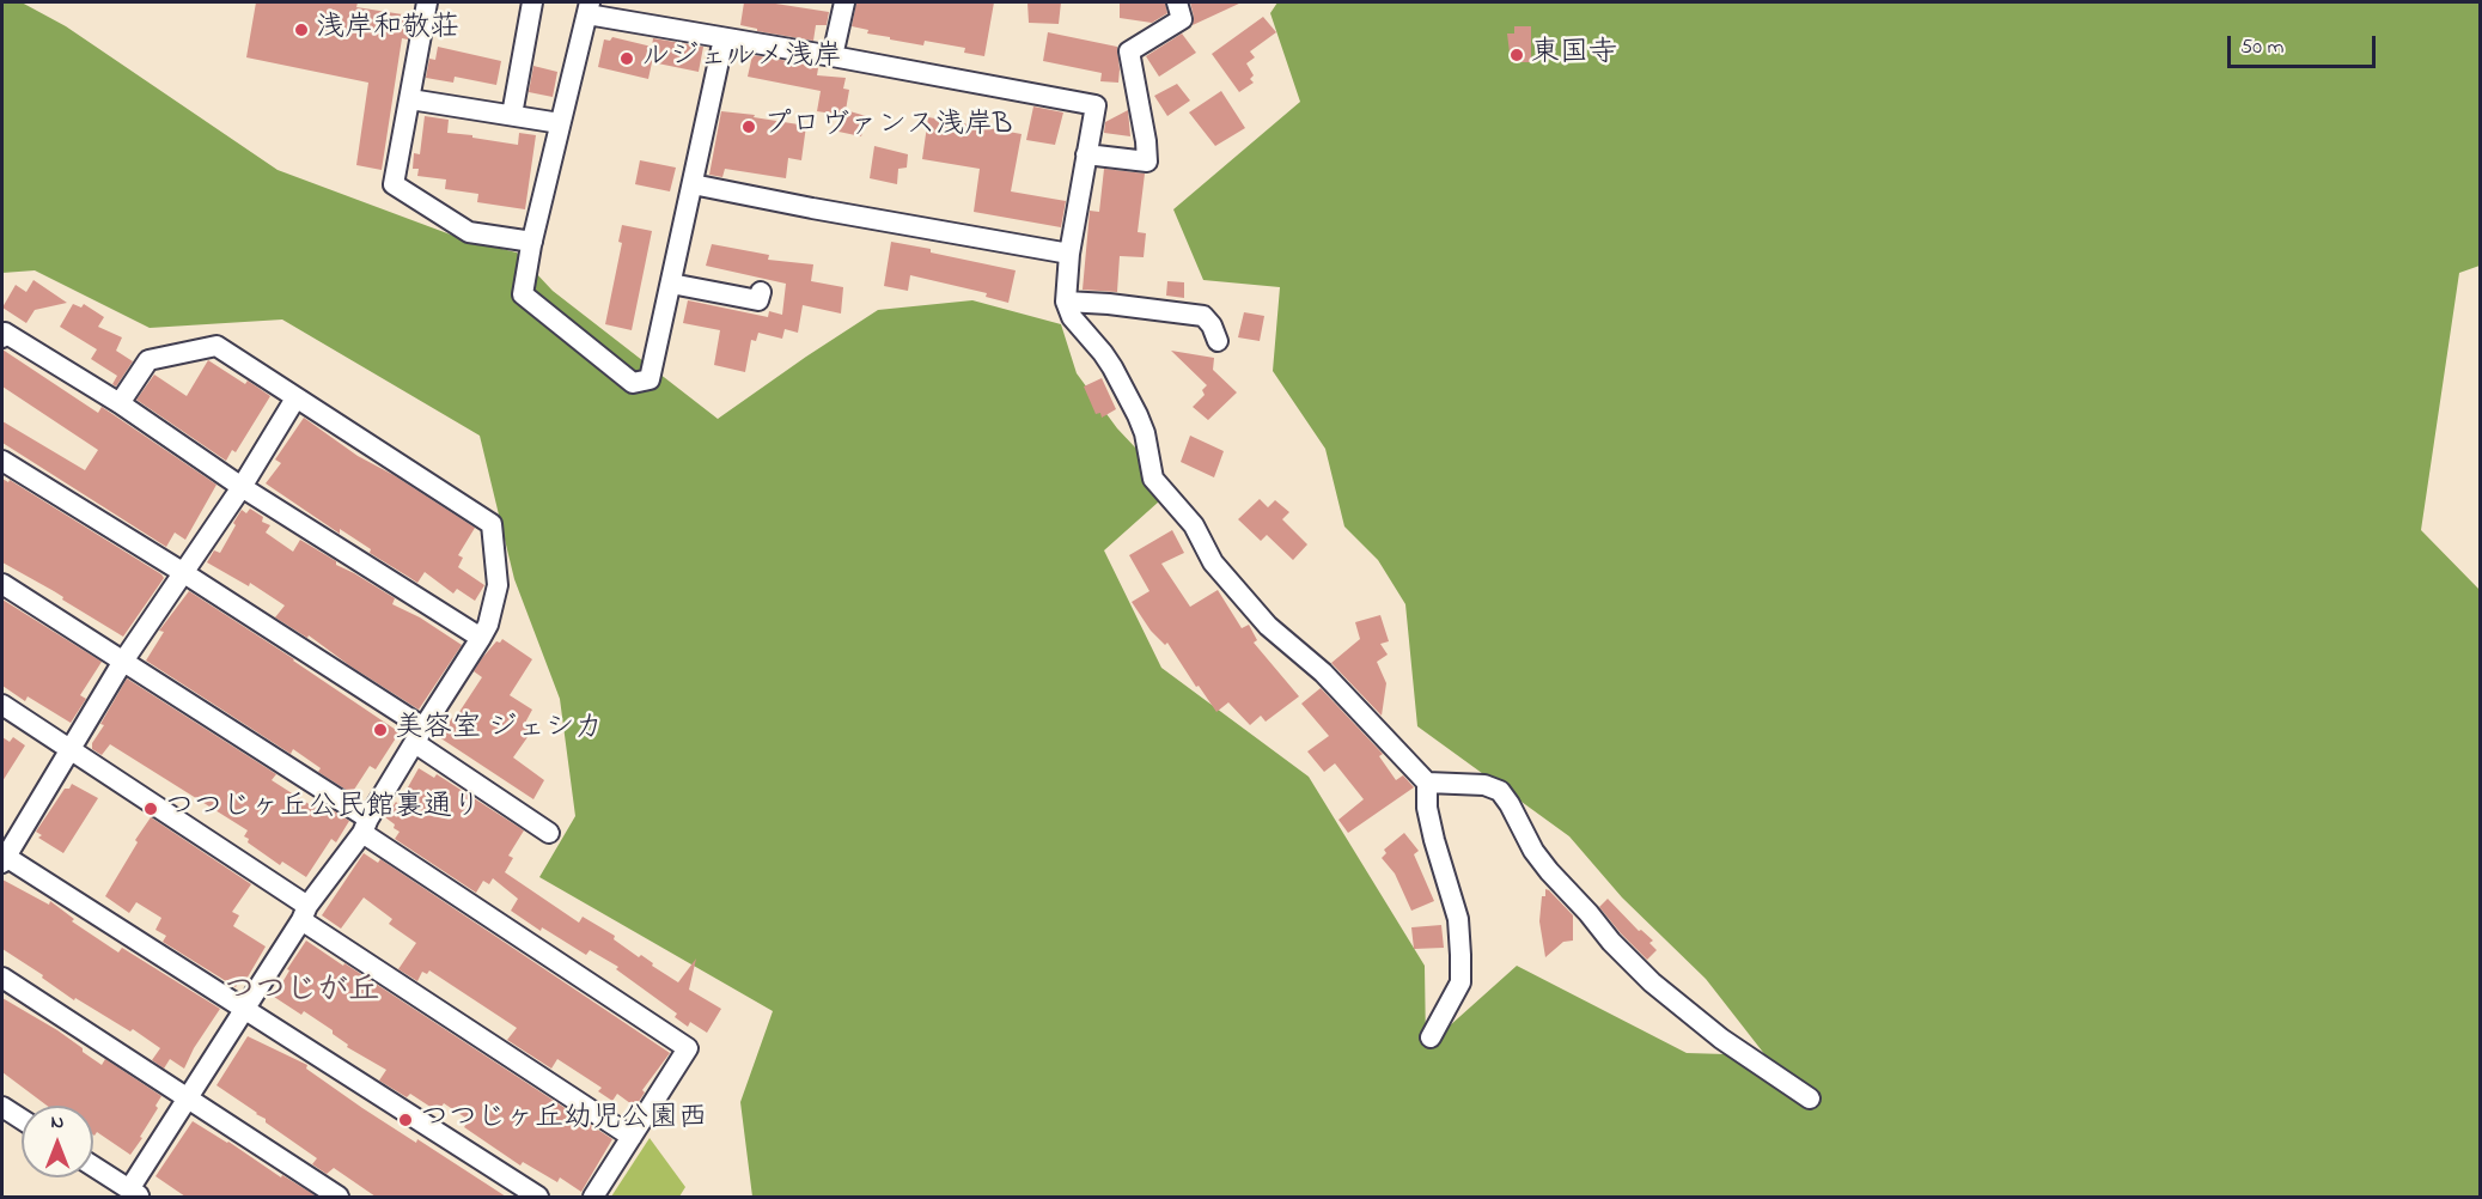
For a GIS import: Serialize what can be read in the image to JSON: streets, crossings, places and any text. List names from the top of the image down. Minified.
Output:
{"districts":["つつじが丘"],"places":["浅岸和敬荘","東国寺","ルジェルメ浅岸","プロヴァンス浅岸B","美容室 ジェシカ","つつじヶ丘公民館裏通り","つつじヶ丘幼児公園西"],"scale_bar":"50 m","north":"top"}
